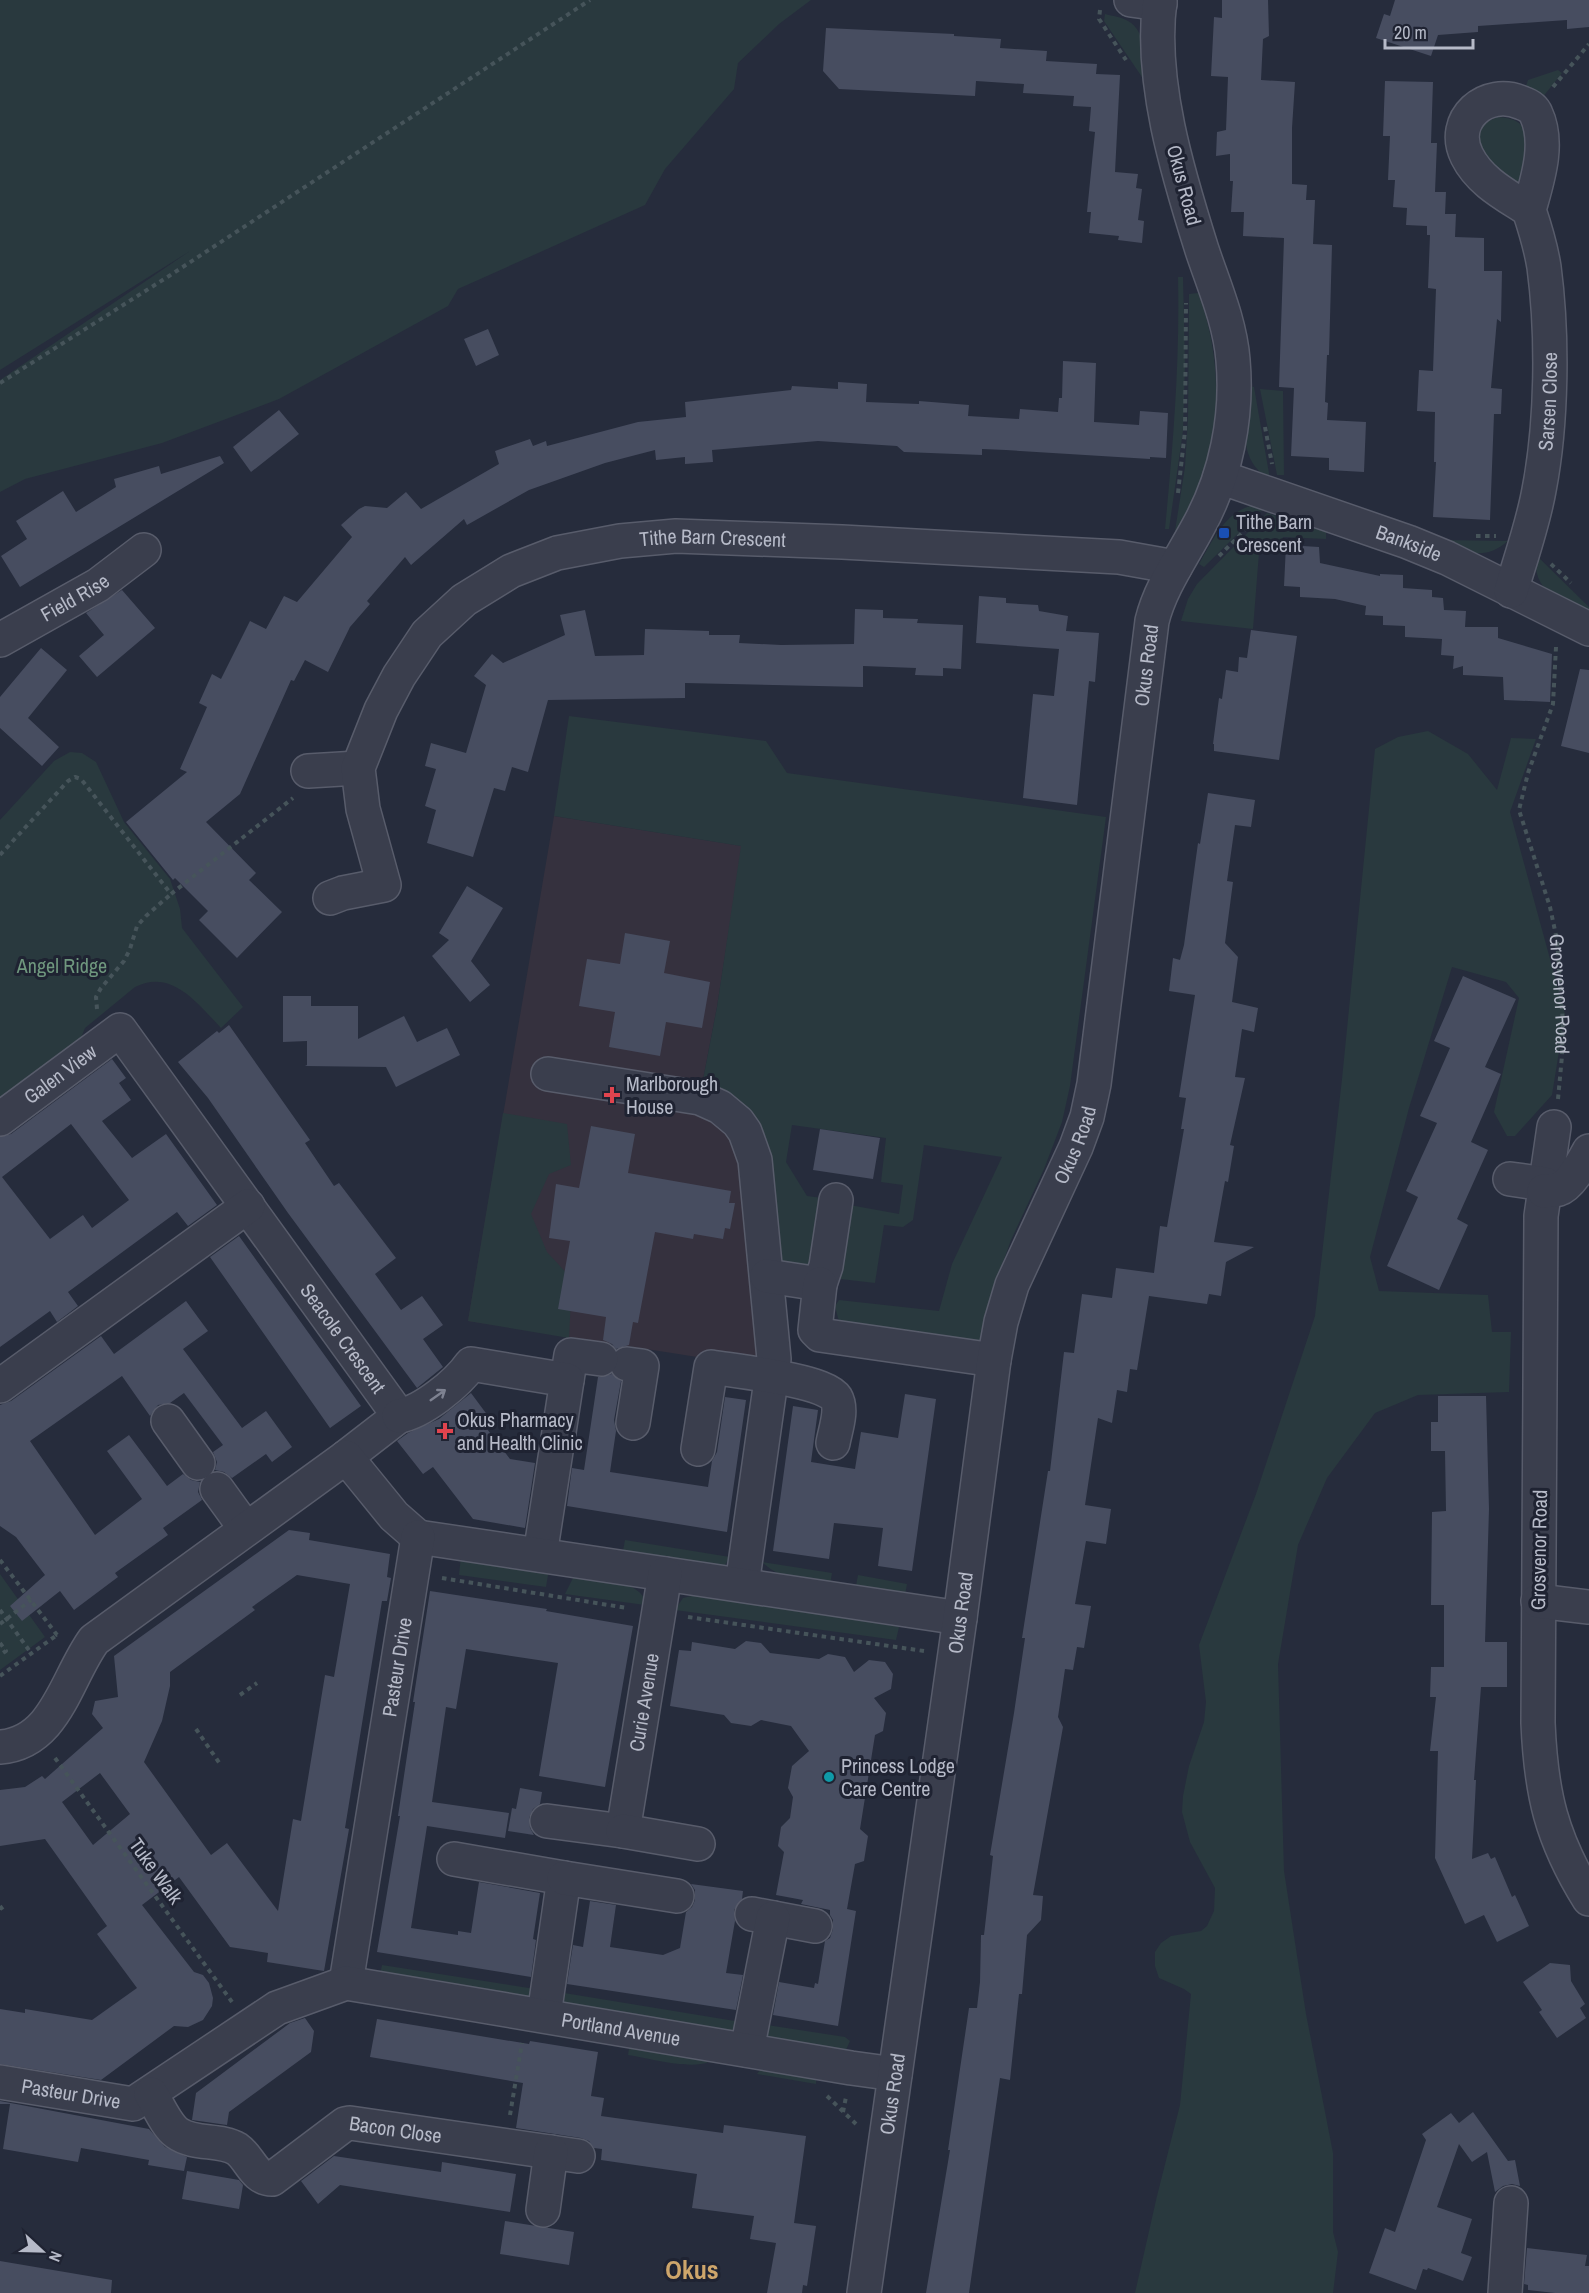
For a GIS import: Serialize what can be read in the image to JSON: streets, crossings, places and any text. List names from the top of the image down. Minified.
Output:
{"streets":{"street":["Okus Road","Sarsen Close","Tithe Barn Crescent","Bankside","Field Rise","Grosvenor Road","Galen View","Seacole Crescent","Pasteur Drive","Curie Avenue","Portland Avenue","Bacon Close"],"path":["Tuke Walk"]},"crossings":[["Okus Road","Tithe Barn Crescent"],["Okus Road","Bankside"],["Okus Road","Portland Avenue"],["Sarsen Close","Bankside"],["Bankside","Grosvenor Road"],["Galen View","Seacole Crescent"],["Pasteur Drive","Tuke Walk"],["Pasteur Drive","Portland Avenue"],["Pasteur Drive","Bacon Close"]],"districts":["Okus"],"parks":["Angel Ridge"],"places":{"transit":["Tithe Barn Crescent"],"health":["Marlborough House","Okus Pharmacy and Health Clinic"],"other":["Princess Lodge Care Centre"]},"scale_bar":"20 m","north":"right"}
